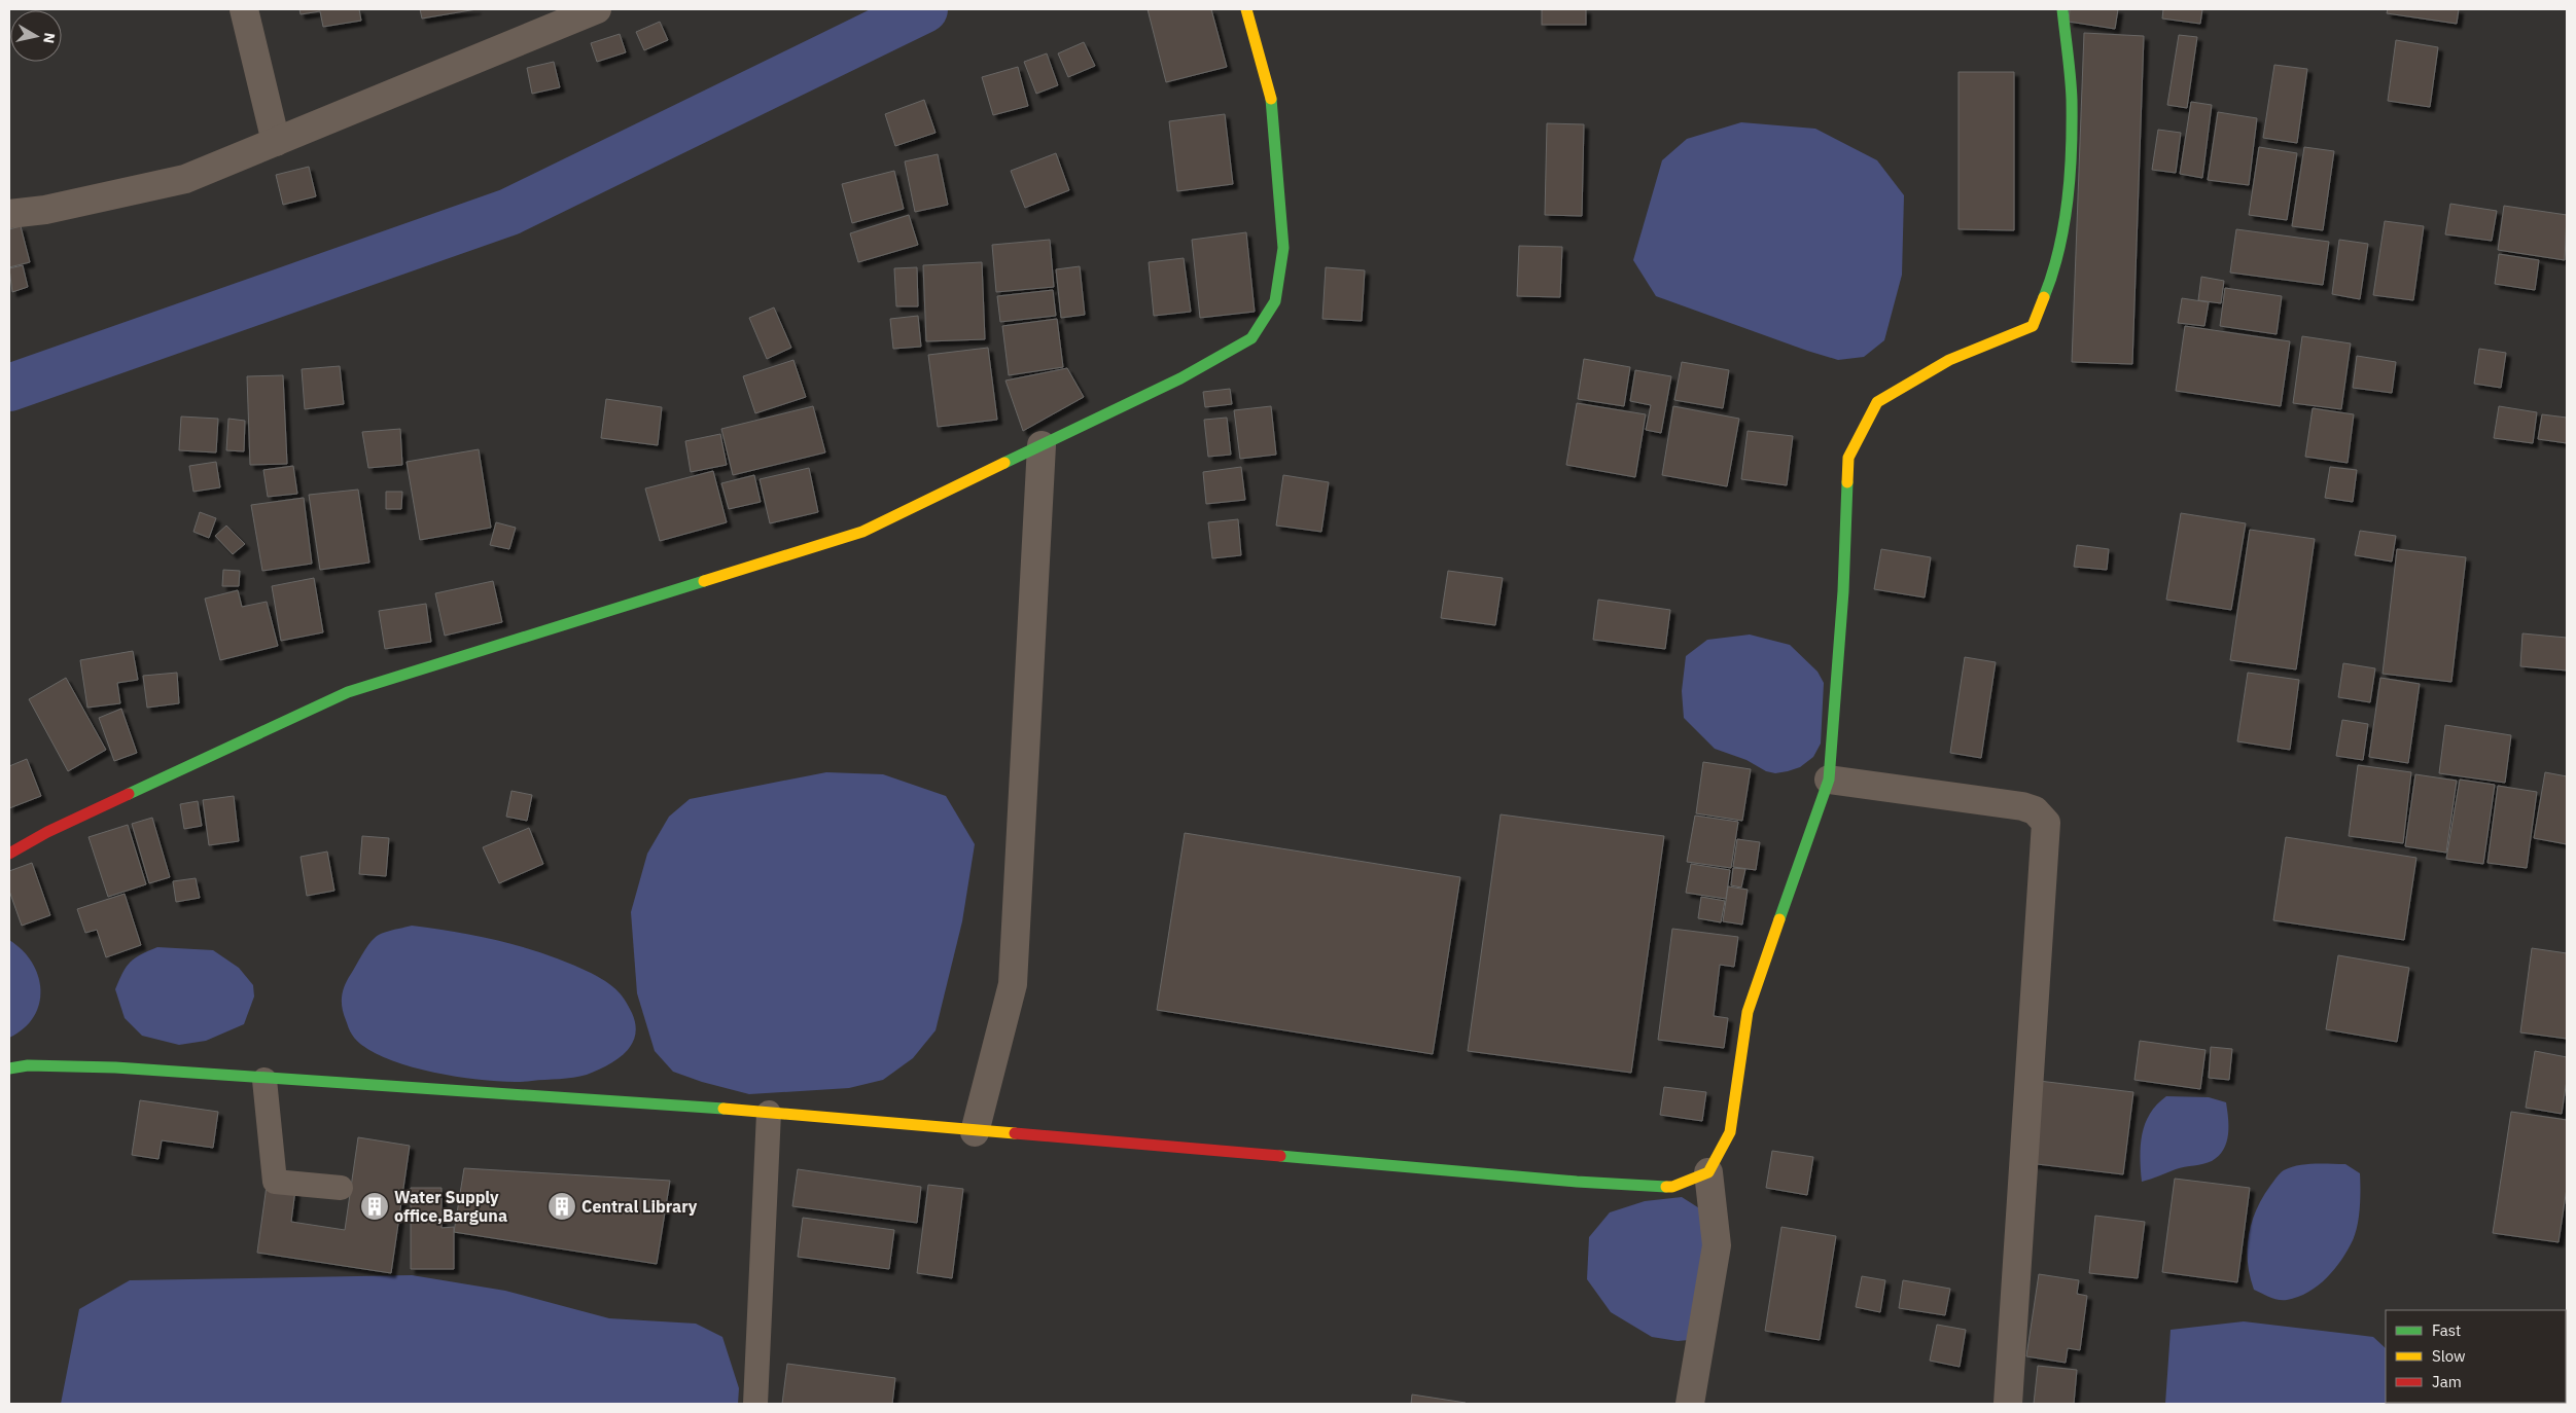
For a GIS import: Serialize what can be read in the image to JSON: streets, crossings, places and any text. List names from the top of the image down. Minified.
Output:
{"places":{"building":["Water Supply office,Barguna","Central Library"]},"legend":["Fast","Slow","Jam"],"north":"right"}
